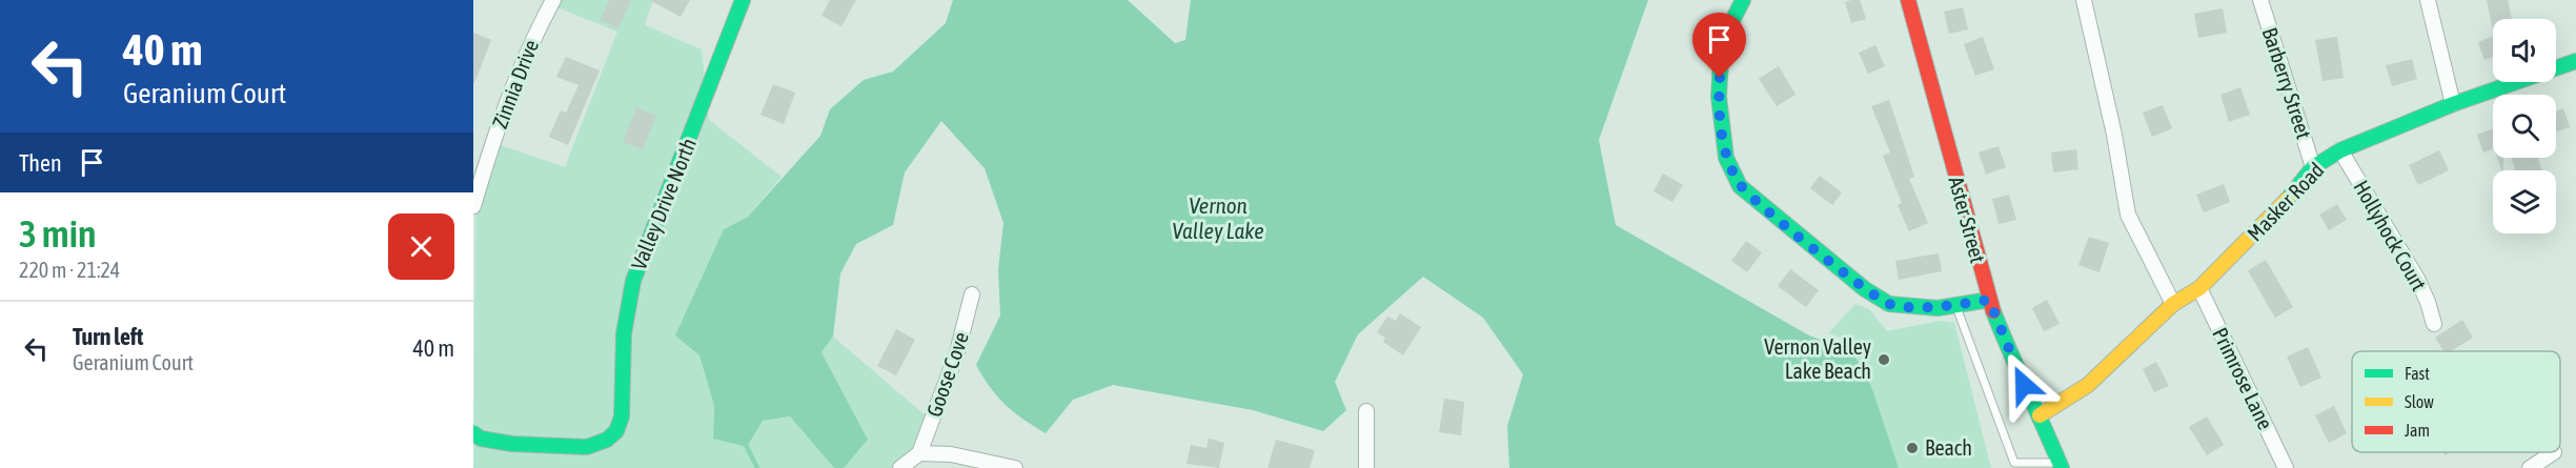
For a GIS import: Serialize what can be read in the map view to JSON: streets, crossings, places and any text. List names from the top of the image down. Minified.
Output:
{"streets":{"street":["Barberry Street","Zinnia Drive","Masker Road","Valley Drive North","Aster Street","Hollyhock Court","Goose Cove","Primrose Lane"]},"crossings":[["Barberry Street","Masker Road"],["Masker Road","Aster Street"],["Masker Road","Hollyhock Court"],["Masker Road","Primrose Lane"]],"water":["Vernon Valley Lake"],"places":["Vernon Valley Lake Beach","Beach"],"legend":["Fast","Slow","Jam"],"page":{"turn":["40 m","Geranium Court"],"then":"Then","heading":["3 min","220 m · 21:24"],"list":[{"name":"Turn left","note":"Geranium Court","value":"40 m"}]}}
